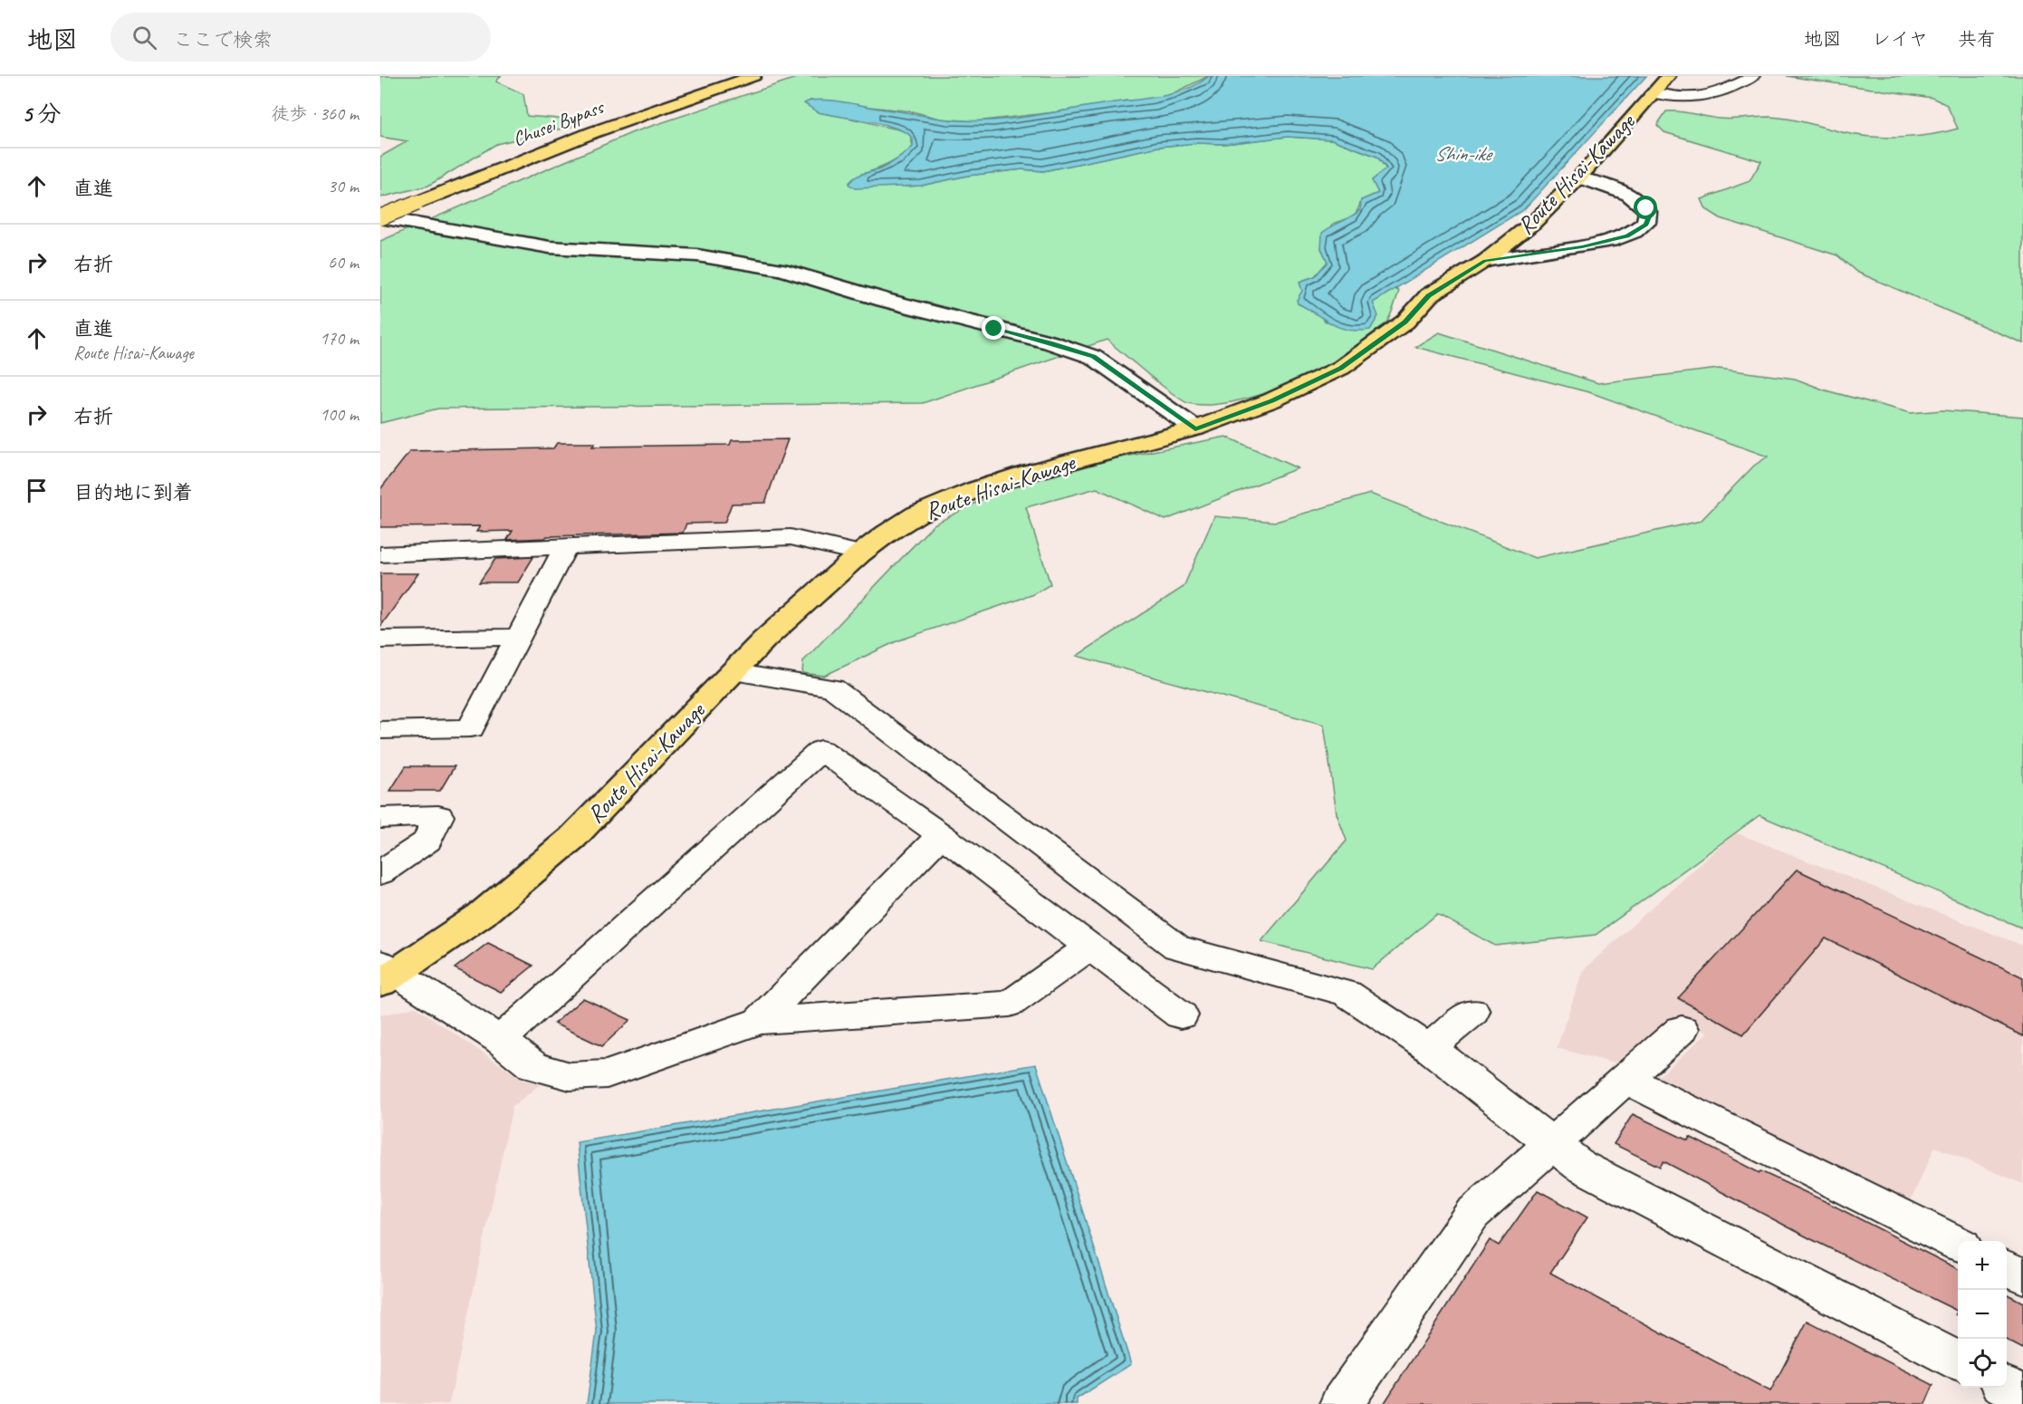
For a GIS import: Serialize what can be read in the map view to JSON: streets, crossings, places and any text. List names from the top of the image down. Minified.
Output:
{"streets":{"main road":["Chusei Bypass","Route Hisai-Kawage"]},"water":["Shin-ike"],"page":{"header":"地図","search":"ここで検索","nav":["地図","レイヤ","共有"],"heading":["5 分","徒歩 · 360 m"],"list":[["直進","30 m"],["右折","60 m"],["直進","Route Hisai-Kawage","170 m"],["右折","100 m"],"目的地に到着"],"map_buttons":["+","−"]}}
